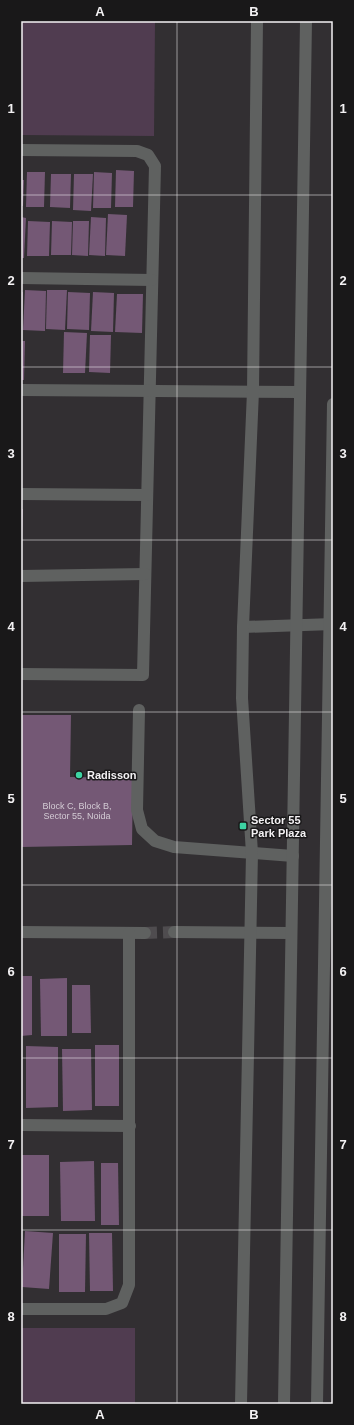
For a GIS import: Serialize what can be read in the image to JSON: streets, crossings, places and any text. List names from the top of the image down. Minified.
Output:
{"places":{"other":["Radisson"],"transit":["Sector 55 Park Plaza"]},"house_numbers":["Block C, Block B, Sector 55, Noida"],"grid":{"columns":["A","B"],"rows":["1","2","3","4","5","6","7","8"]}}
